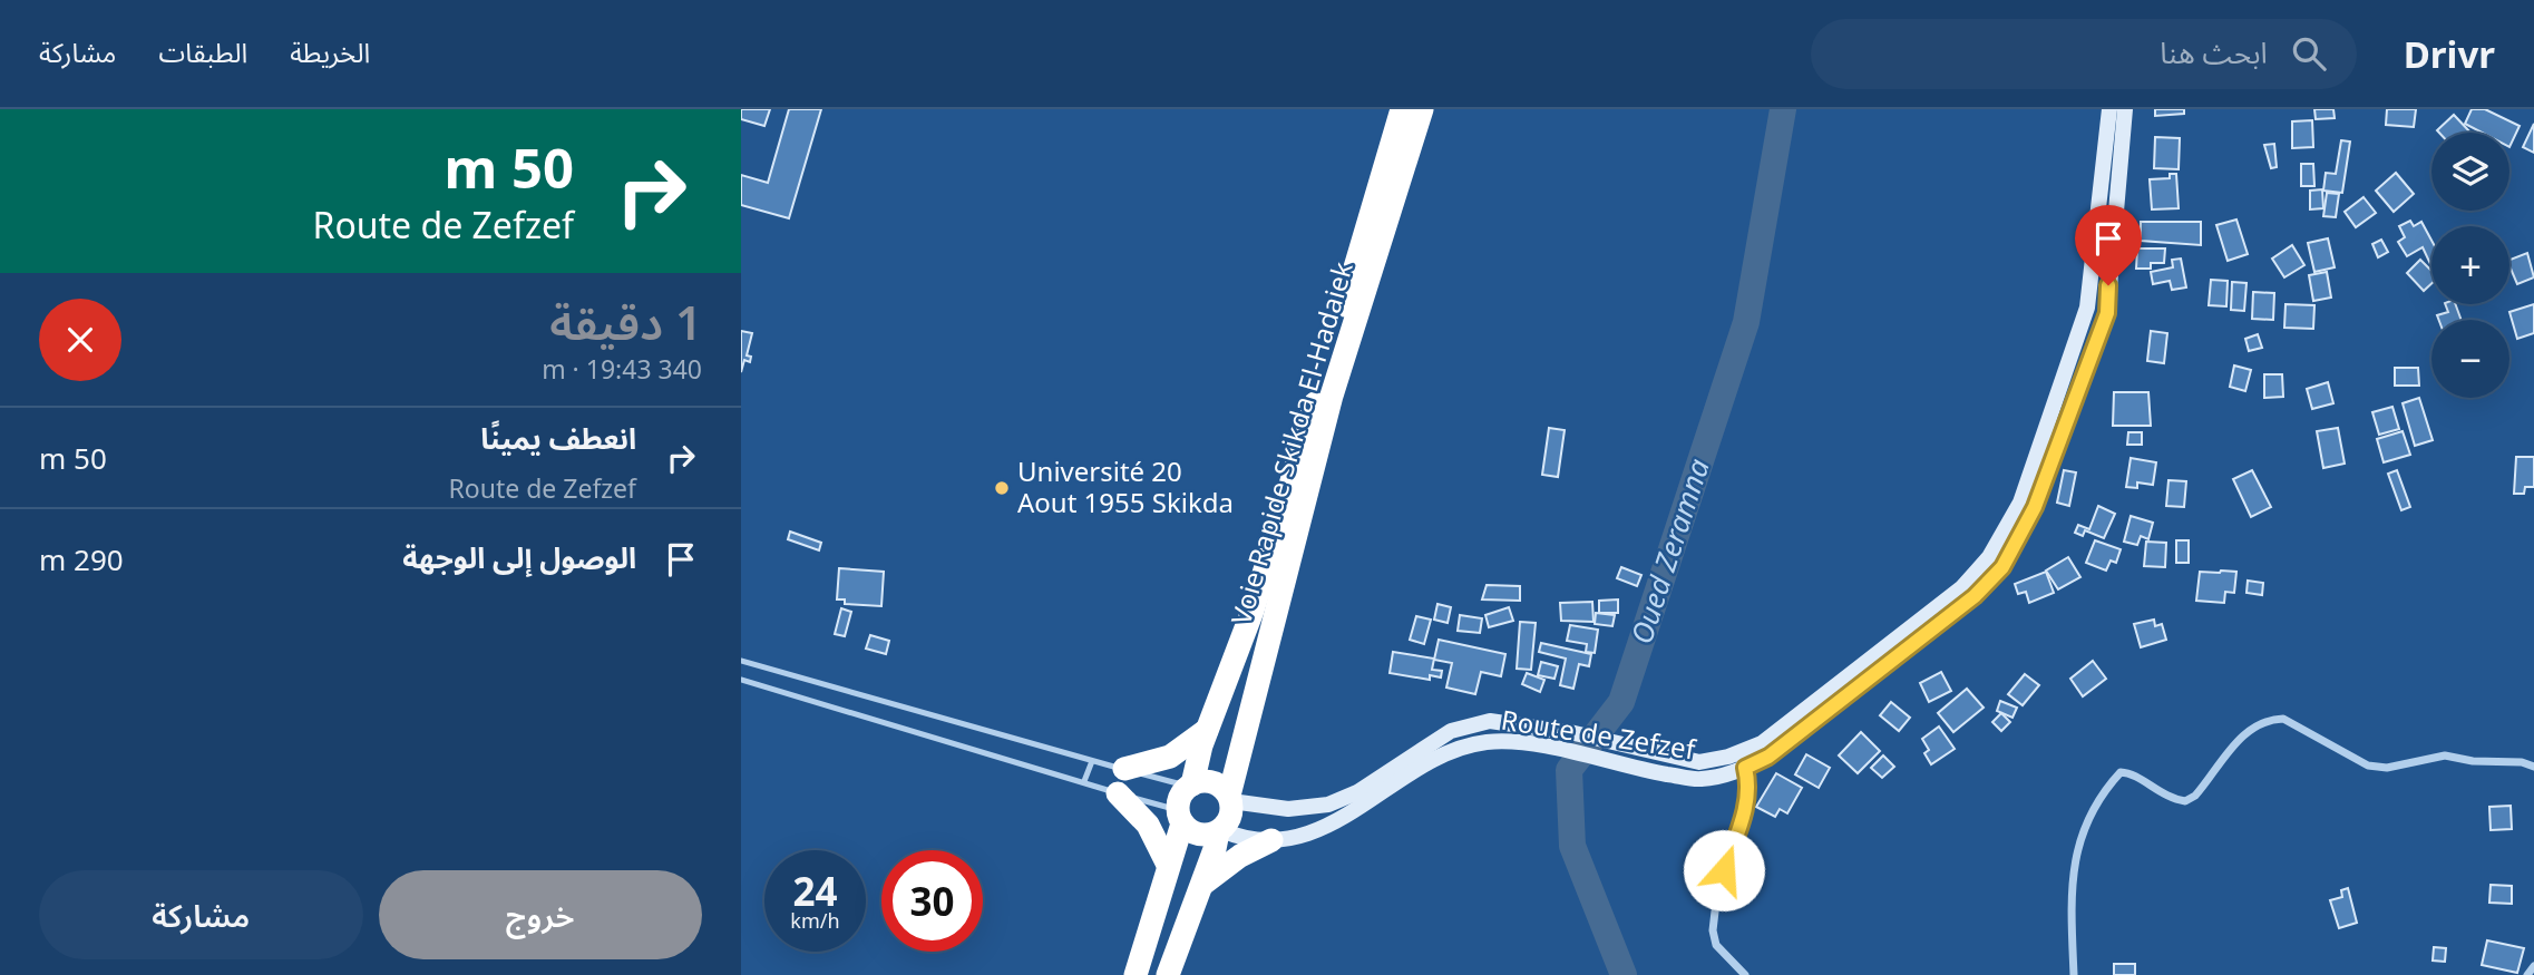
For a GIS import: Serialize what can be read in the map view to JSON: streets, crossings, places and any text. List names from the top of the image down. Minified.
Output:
{"streets":{"highway":["Voie Rapide Skikda El-Hadaiek"],"main road":["Route de Zefzef"]},"crossings":[["Voie Rapide Skikda El-Hadaiek","Route de Zefzef"]],"water":["Oued Zeramna"],"places":["Université 20 Aout 1955 Skikda"],"page":{"header":"Drivr","search":"ابحث هنا","nav":["الخريطة","الطبقات","مشاركة"],"turn":["50 m","Route de Zefzef"],"map_buttons":["+","−"],"heading":["1 دقيقة","340 m · 19:43"],"list":[{"name":"انعطف يمينًا","note":"Route de Zefzef","value":"50 m"},{"name":"الوصول إلى الوجهة","value":"290 m"}],"speed":"24 km/h","limit":"30","buttons":["خروج","مشاركة"]}}
